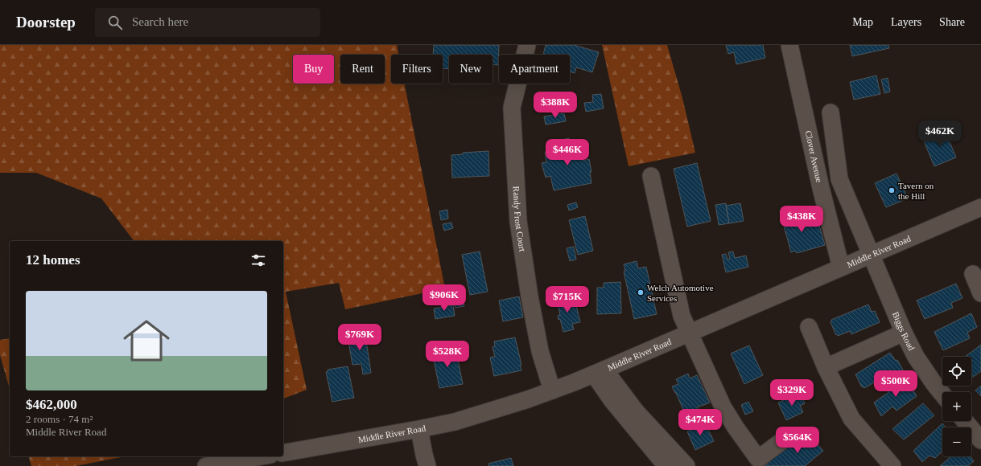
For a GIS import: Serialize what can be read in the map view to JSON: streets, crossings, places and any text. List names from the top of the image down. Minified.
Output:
{"streets":{"street":["Clover Avenue","Randy Frost Court","Middle River Road","Biggs Road"]},"crossings":[["Clover Avenue","Middle River Road"],["Randy Frost Court","Middle River Road"],["Middle River Road","Biggs Road"]],"places":["Tavern on the Hill","Welch Automotive Services"],"page":{"header":"Doorstep","search":"Search here","nav":["Map","Layers","Share"],"chip":["Buy","Rent","Filters","New","Apartment"],"price":["$388K","$462K","$446K","$438K","$906K","$715K","$769K","$528K","$500K","$329K","$474K","$564K"],"heading":"12 homes","list":[{"name":"$462,000","note":"2 rooms · 74 m² · Middle River Road"}],"map_buttons":["+","−"]}}
